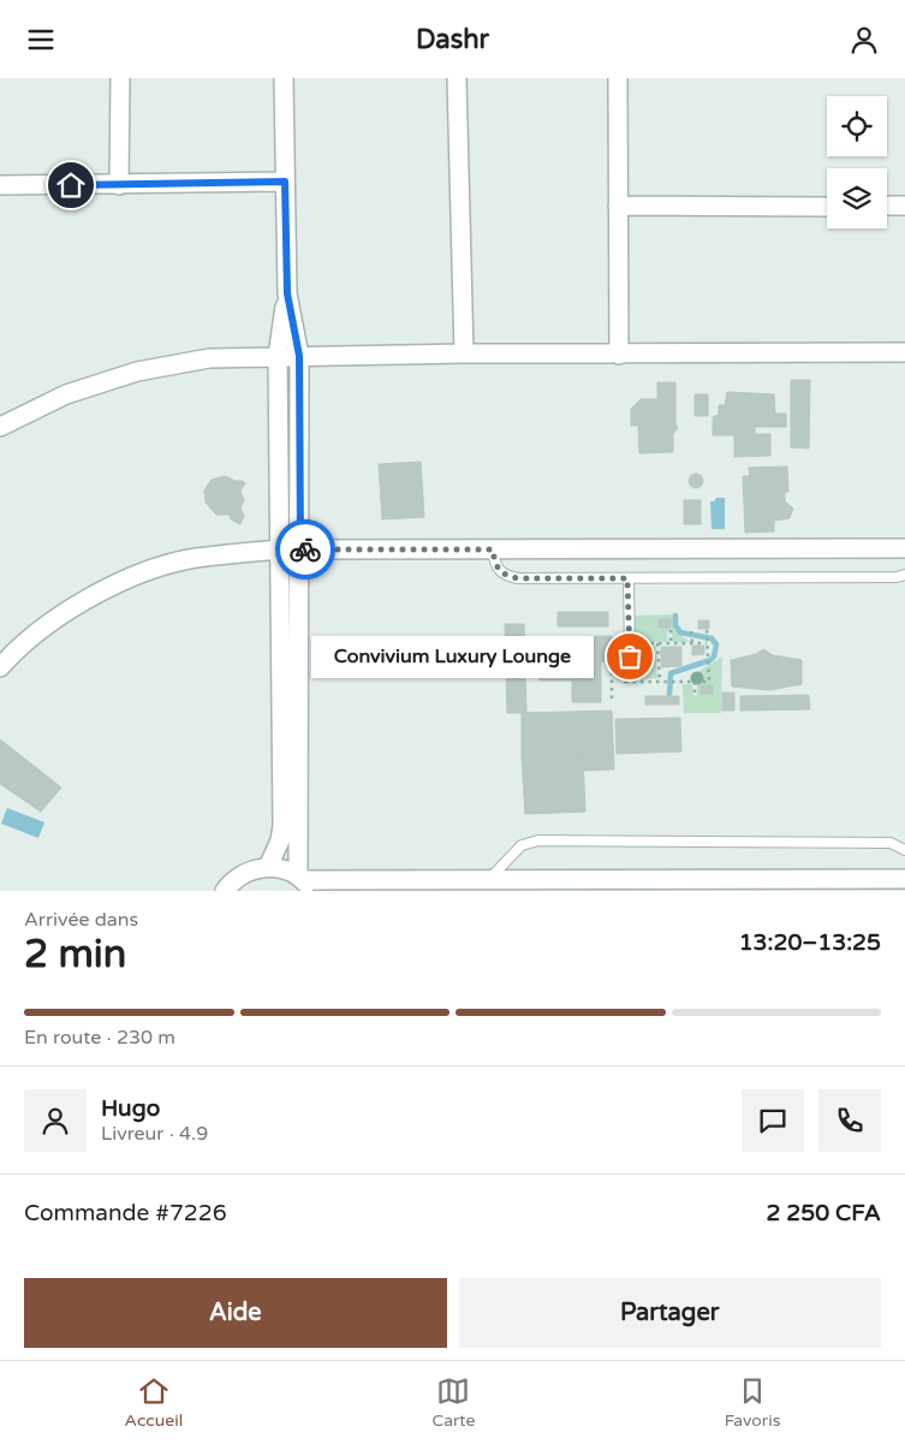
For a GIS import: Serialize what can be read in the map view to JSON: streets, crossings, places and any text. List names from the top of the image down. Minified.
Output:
{"places":["Convivium Luxury Lounge"],"page":{"header":"Dashr","bubble":"Convivium Luxury Lounge","heading":["2 min","Arrivée dans","13:20–13:25"],"panel":["Hugo","Livreur · 4.9","Commande #7226","2 250 CFA"],"bar":"En route · 230 m","buttons":["Aide","Partager"],"tabs":["Accueil","Carte","Favoris"]}}
